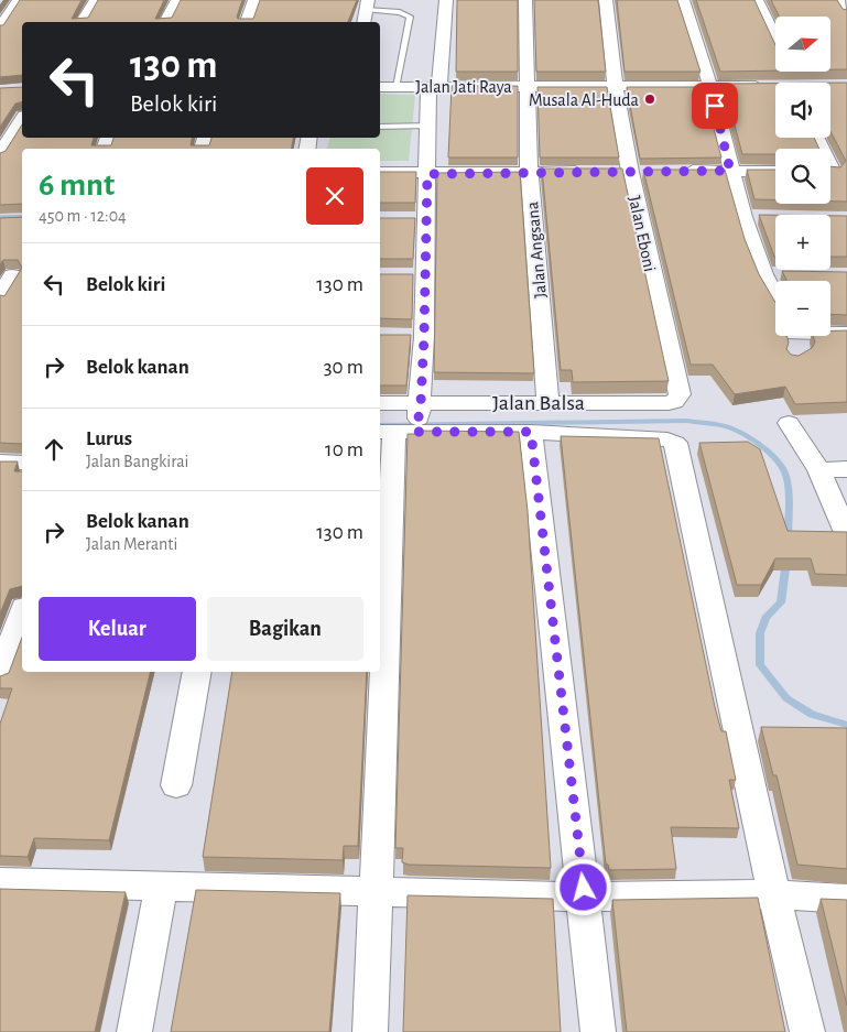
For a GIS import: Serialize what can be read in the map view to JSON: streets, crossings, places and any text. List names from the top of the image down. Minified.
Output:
{"streets":{"street":["Jalan Jati Raya","Jalan Eboni","Jalan Angsana","Jalan Balsa"]},"crossings":[["Jalan Jati Raya","Jalan Eboni"],["Jalan Jati Raya","Jalan Angsana"],["Jalan Eboni","Jalan Balsa"],["Jalan Angsana","Jalan Balsa"]],"places":["Musala Al-Huda"],"north":"right","page":{"map_buttons":["+","−"],"turn":["130 m","Belok kiri"],"heading":["6 mnt","450 m · 12:04"],"list":[{"name":"Belok kiri","value":"130 m"},{"name":"Belok kanan","value":"30 m"},{"name":"Lurus","note":"Jalan Bangkirai","value":"10 m"},{"name":"Belok kanan","note":"Jalan Meranti","value":"130 m"}],"buttons":["Keluar","Bagikan"]}}
